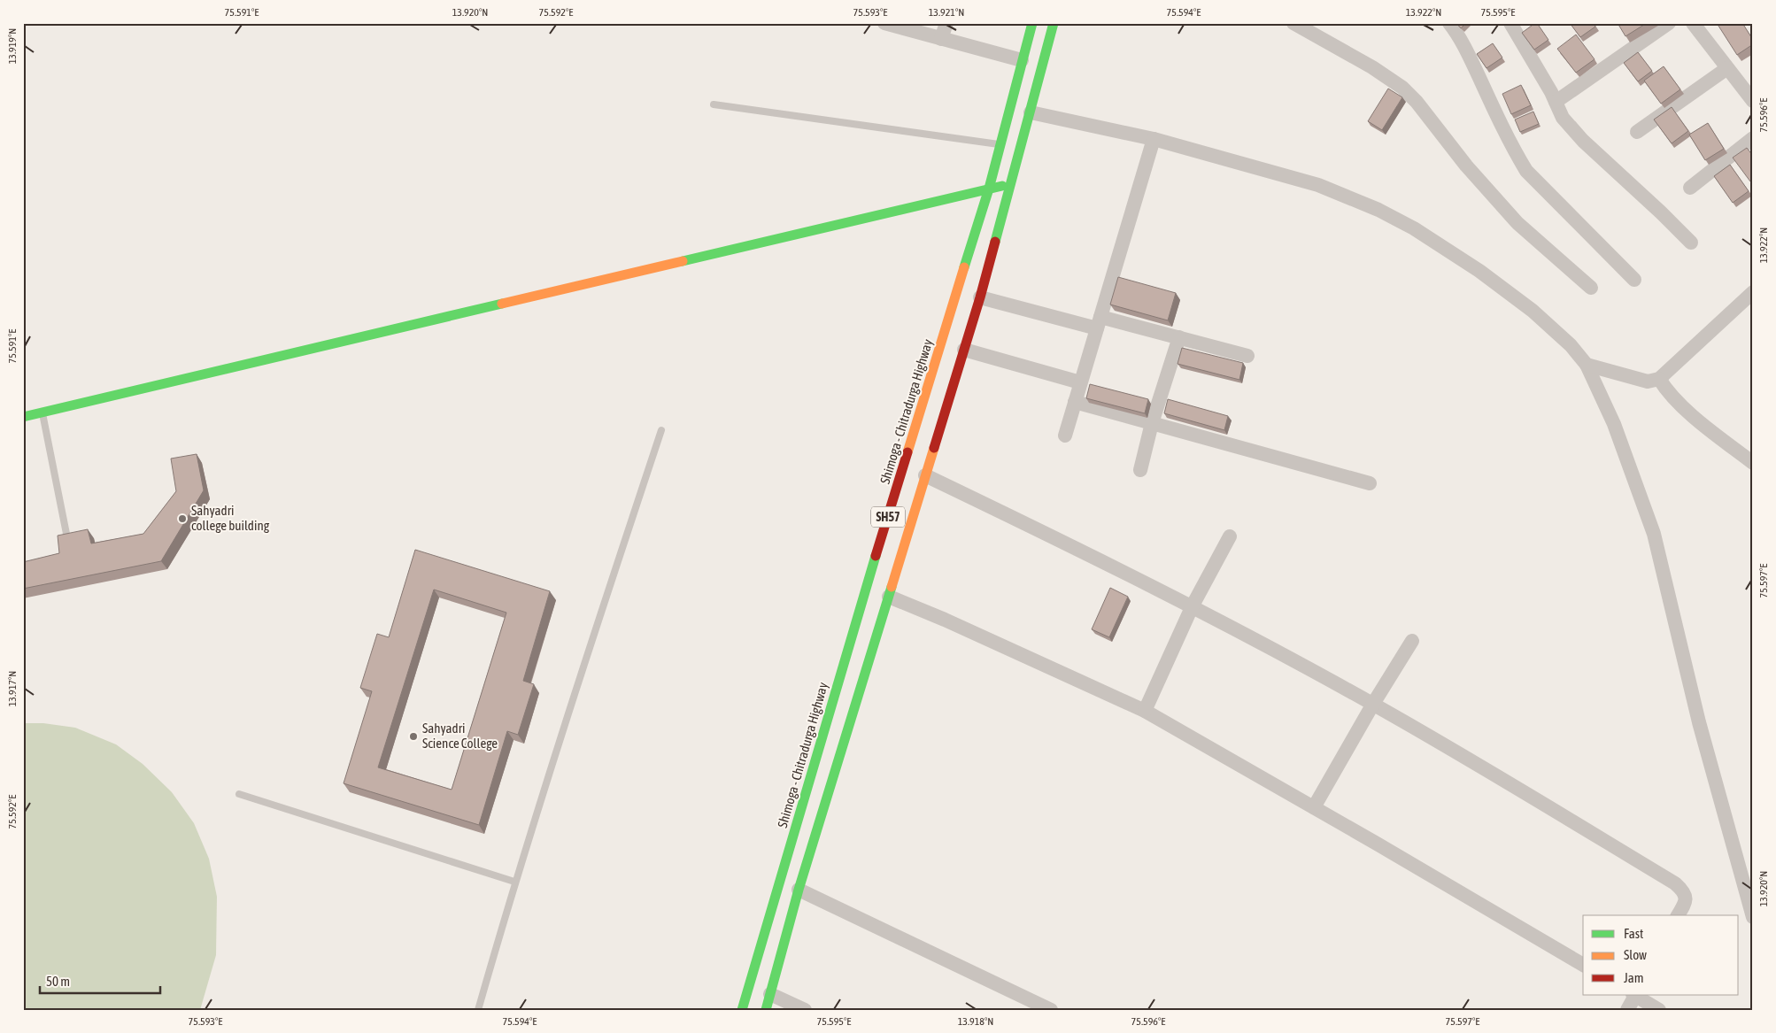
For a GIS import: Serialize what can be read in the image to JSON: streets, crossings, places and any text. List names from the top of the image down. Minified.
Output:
{"streets":{"main road":["Shimoga - Chitradurga Highway","SH57"]},"places":["Sahyadri college building","Sahyadri Science College"],"legend":["Fast","Slow","Jam"],"scale_bar":"50 m","coordinates":["75.591°E","13.920°N","75.592°E","75.593°E","13.921°N","75.594°E","13.922°N","75.595°E","13.919°N","75.596°E","75.597°E","13.917°N","13.918°N"]}
